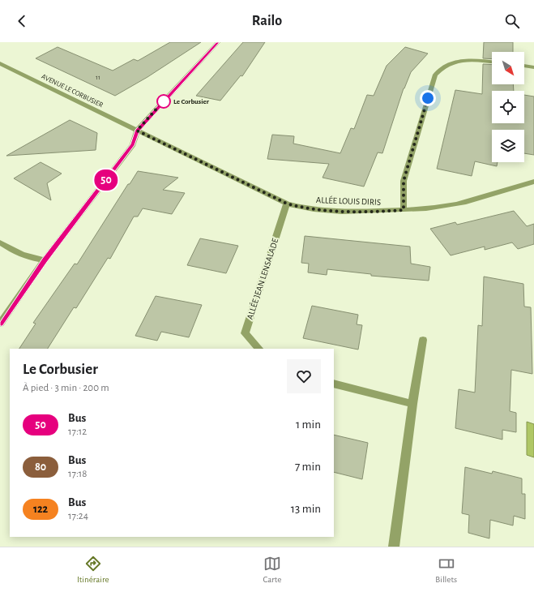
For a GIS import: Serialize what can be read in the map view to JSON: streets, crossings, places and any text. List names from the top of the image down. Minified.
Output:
{"streets":{"street":["AVENUE LE CORBUSIER","ALLÉE LOUIS DIRIS","ALLÉE JEAN LENSALADE"]},"crossings":[["AVENUE LE CORBUSIER","ALLÉE LOUIS DIRIS"],["ALLÉE LOUIS DIRIS","ALLÉE JEAN LENSALADE"]],"places":["Le Corbusier"],"lines":["bus line 50"],"house_numbers":["11"],"north":"bottom right","page":{"header":"Railo","on_map":"50","heading":["Le Corbusier","À pied · 3 min · 200 m"],"list":[{"mark":"50","name":"Bus","note":"17:12","value":"1 min"},{"mark":"80","name":"Bus","note":"17:18","value":"7 min"},{"mark":"122","name":"Bus","note":"17:24","value":"13 min"}],"tabs":["Itinéraire","Carte","Billets"]}}
